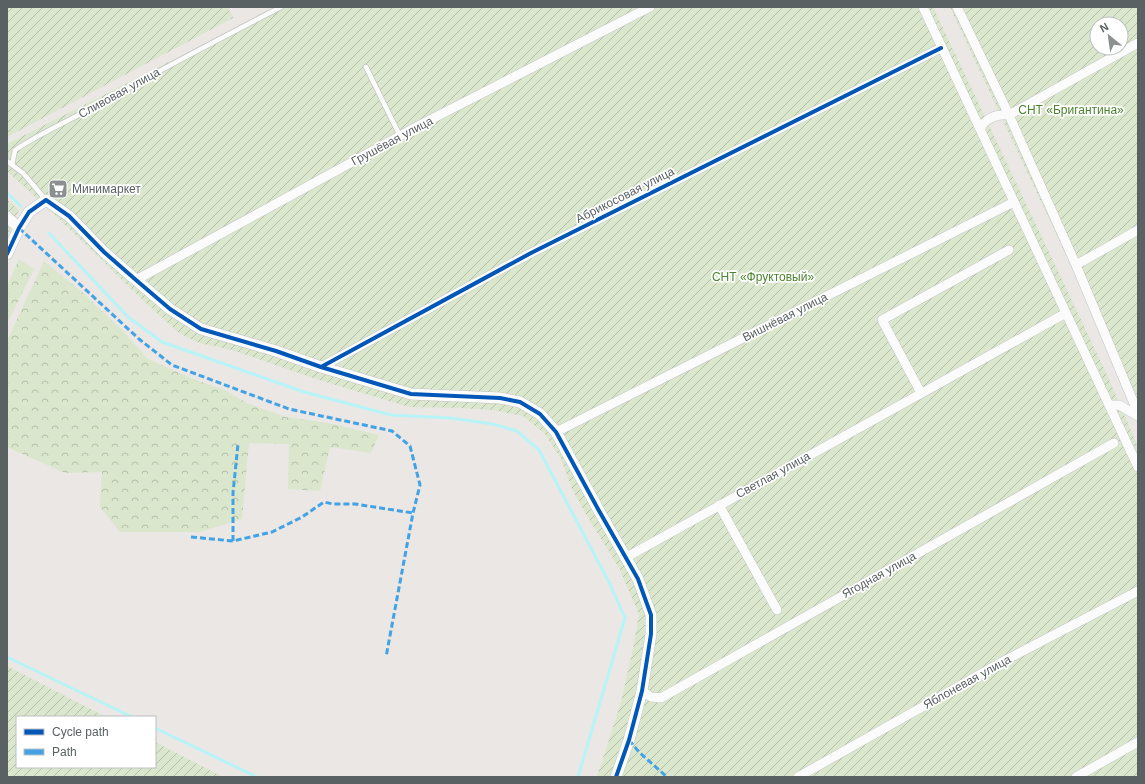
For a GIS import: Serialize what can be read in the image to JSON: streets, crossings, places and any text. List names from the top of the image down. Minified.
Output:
{"streets":{"street":["Грушёвая улица","Абрикосовая улица","Вишнёвая улица","Светлая улица","Ягодная улица","Яблоневая улица"],"lane":["Сливовая улица"]},"parks":["СНТ «Бригантина»","СНТ «Фруктовый»"],"places":{"supermarket":["Минимаркет"]},"legend":["Cycle path","Path"],"north":"top left"}
